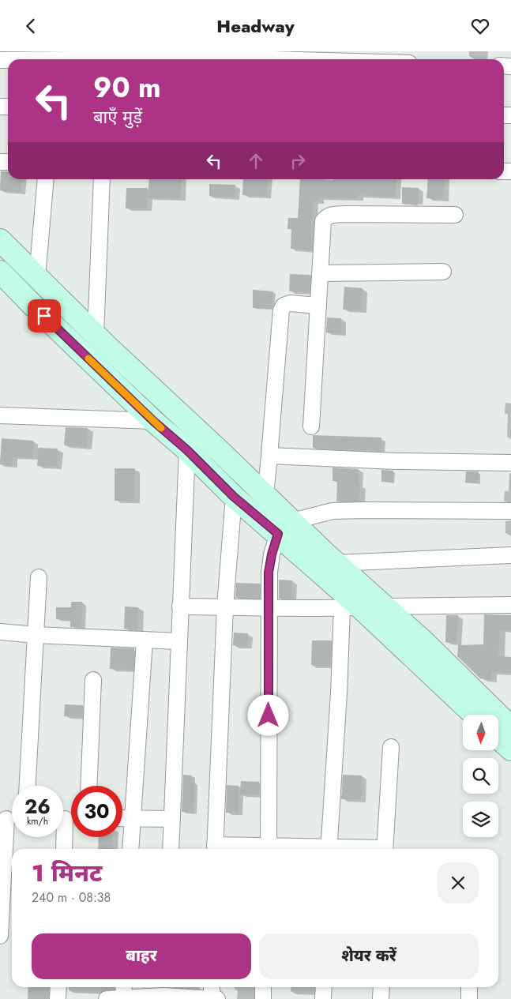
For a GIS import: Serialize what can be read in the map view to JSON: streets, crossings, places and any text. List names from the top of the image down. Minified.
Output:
{"north":"bottom","page":{"header":"Headway","turn":["90 m","बाएँ मुड़ें"],"speed":"26 km/h","limit":"30","heading":["1 मिनट","240 m · 08:38"],"buttons":["बाहर","शेयर करें"]}}
